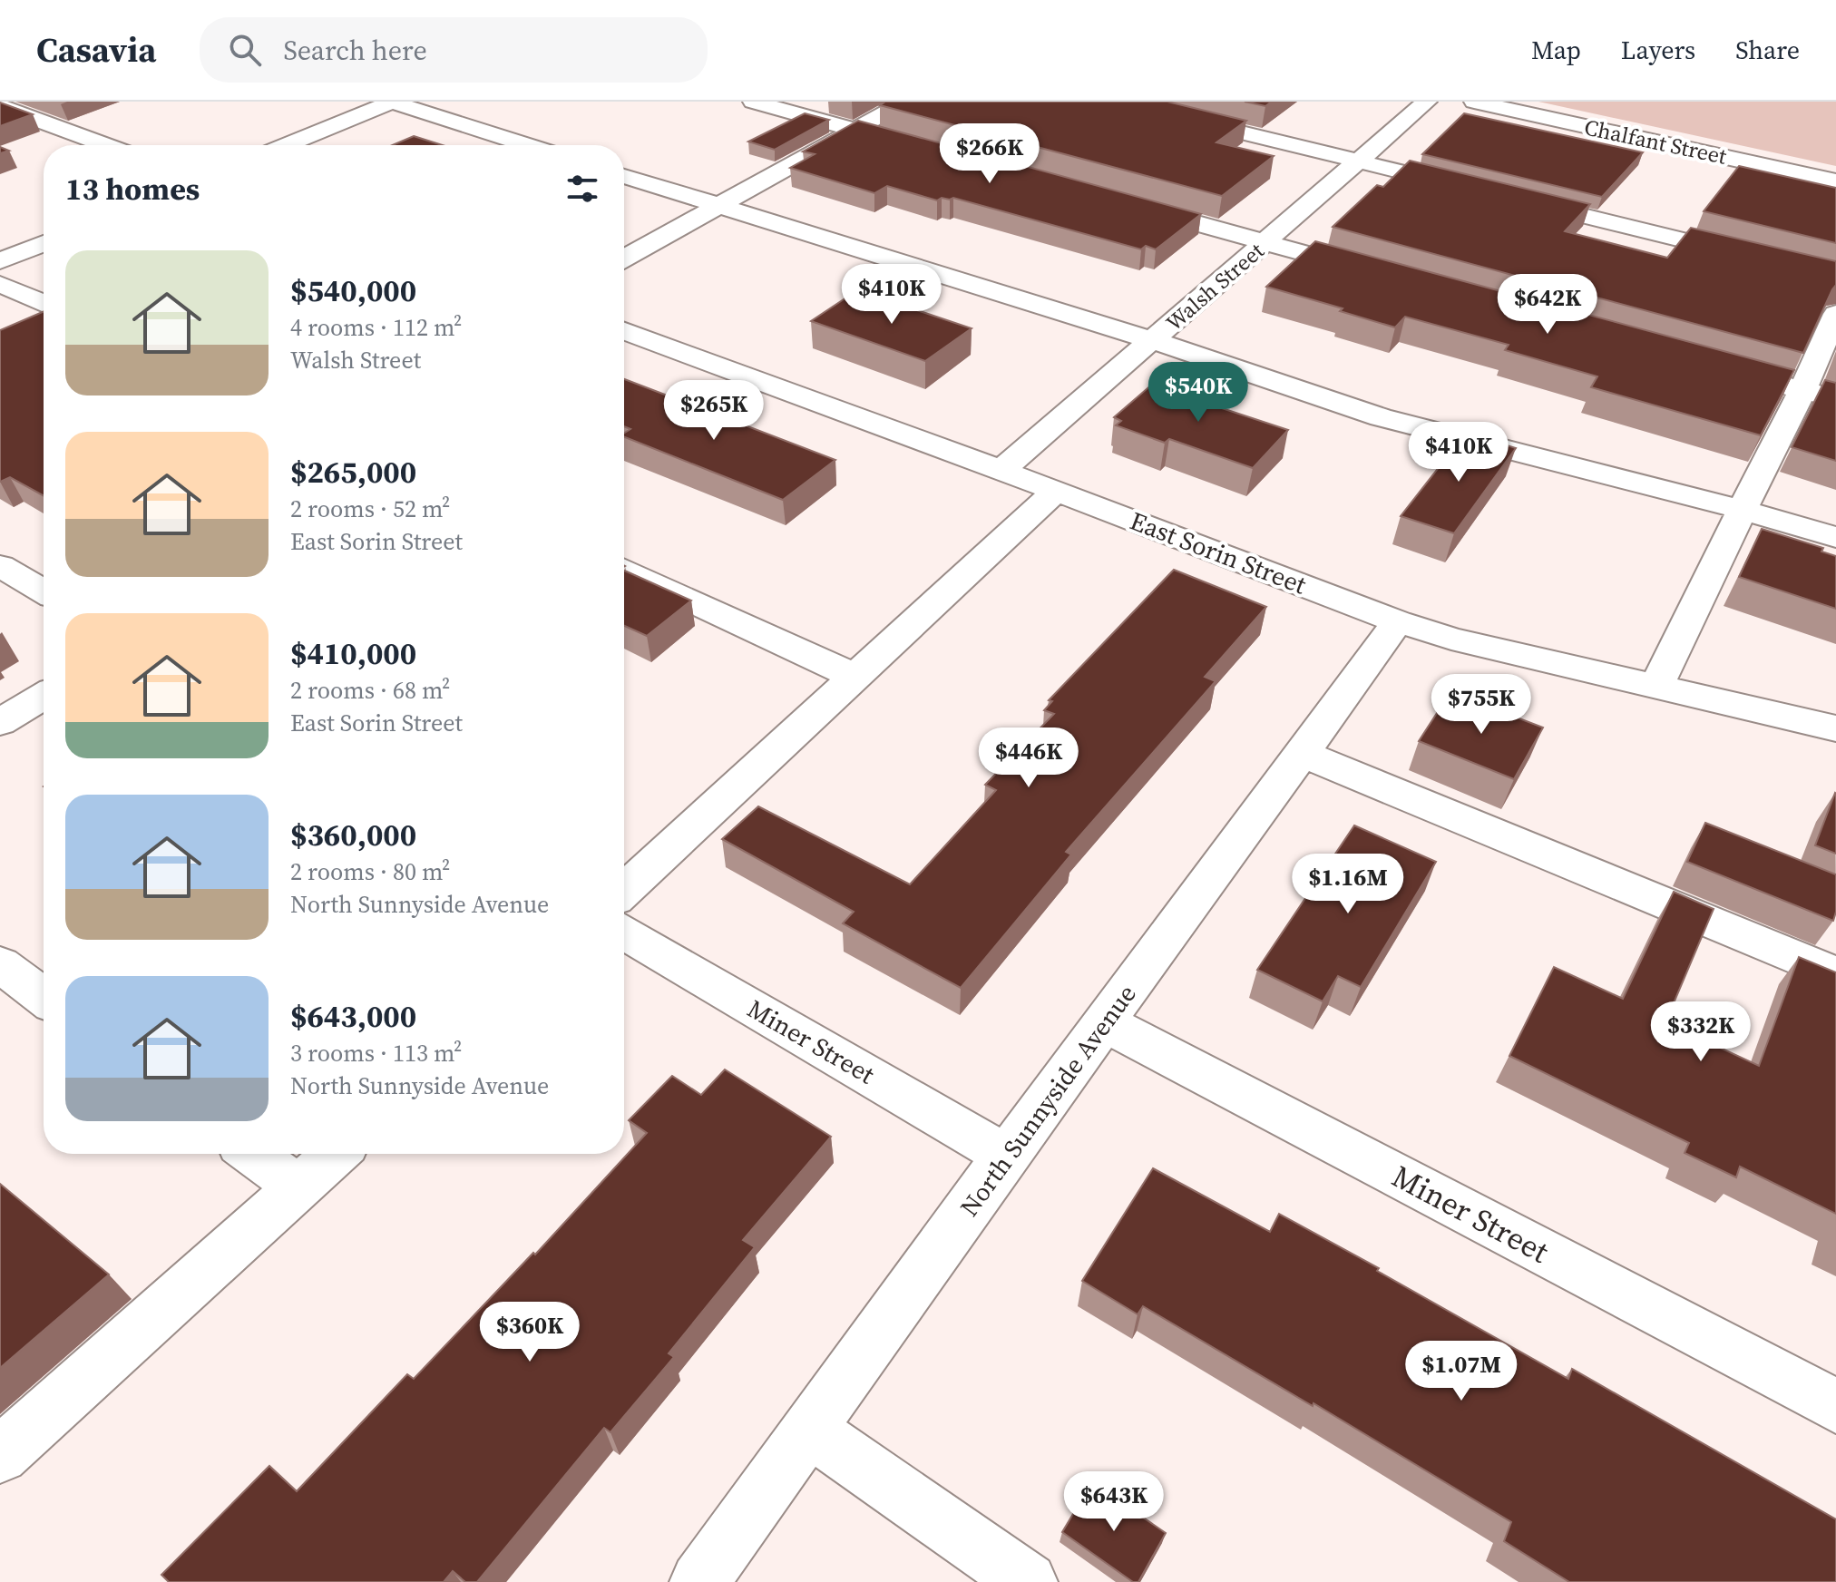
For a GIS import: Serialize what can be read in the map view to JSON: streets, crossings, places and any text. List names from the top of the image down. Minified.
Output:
{"streets":{"street":["Chalfant Street","Walsh Street","East Sorin Street","Miner Street","North Sunnyside Avenue"]},"crossings":[["Walsh Street","East Sorin Street"],["East Sorin Street","North Sunnyside Avenue"],["Miner Street","North Sunnyside Avenue"]],"page":{"header":"Casavia","search":"Search here","nav":["Map","Layers","Share"],"price":["$266K","$410K","$642K","$540K","$265K","$410K","$755K","$446K","$1.16M","$332K","$360K","$1.07M","$643K"],"heading":"13 homes","list":[{"name":"$540,000","note":"4 rooms · 112 m² · Walsh Street"},{"name":"$265,000","note":"2 rooms · 52 m² · East Sorin Street"},{"name":"$410,000","note":"2 rooms · 68 m² · East Sorin Street"},{"name":"$360,000","note":"2 rooms · 80 m² · North Sunnyside Avenue"},{"name":"$643,000","note":"3 rooms · 113 m² · North Sunnyside Avenue"}]}}
